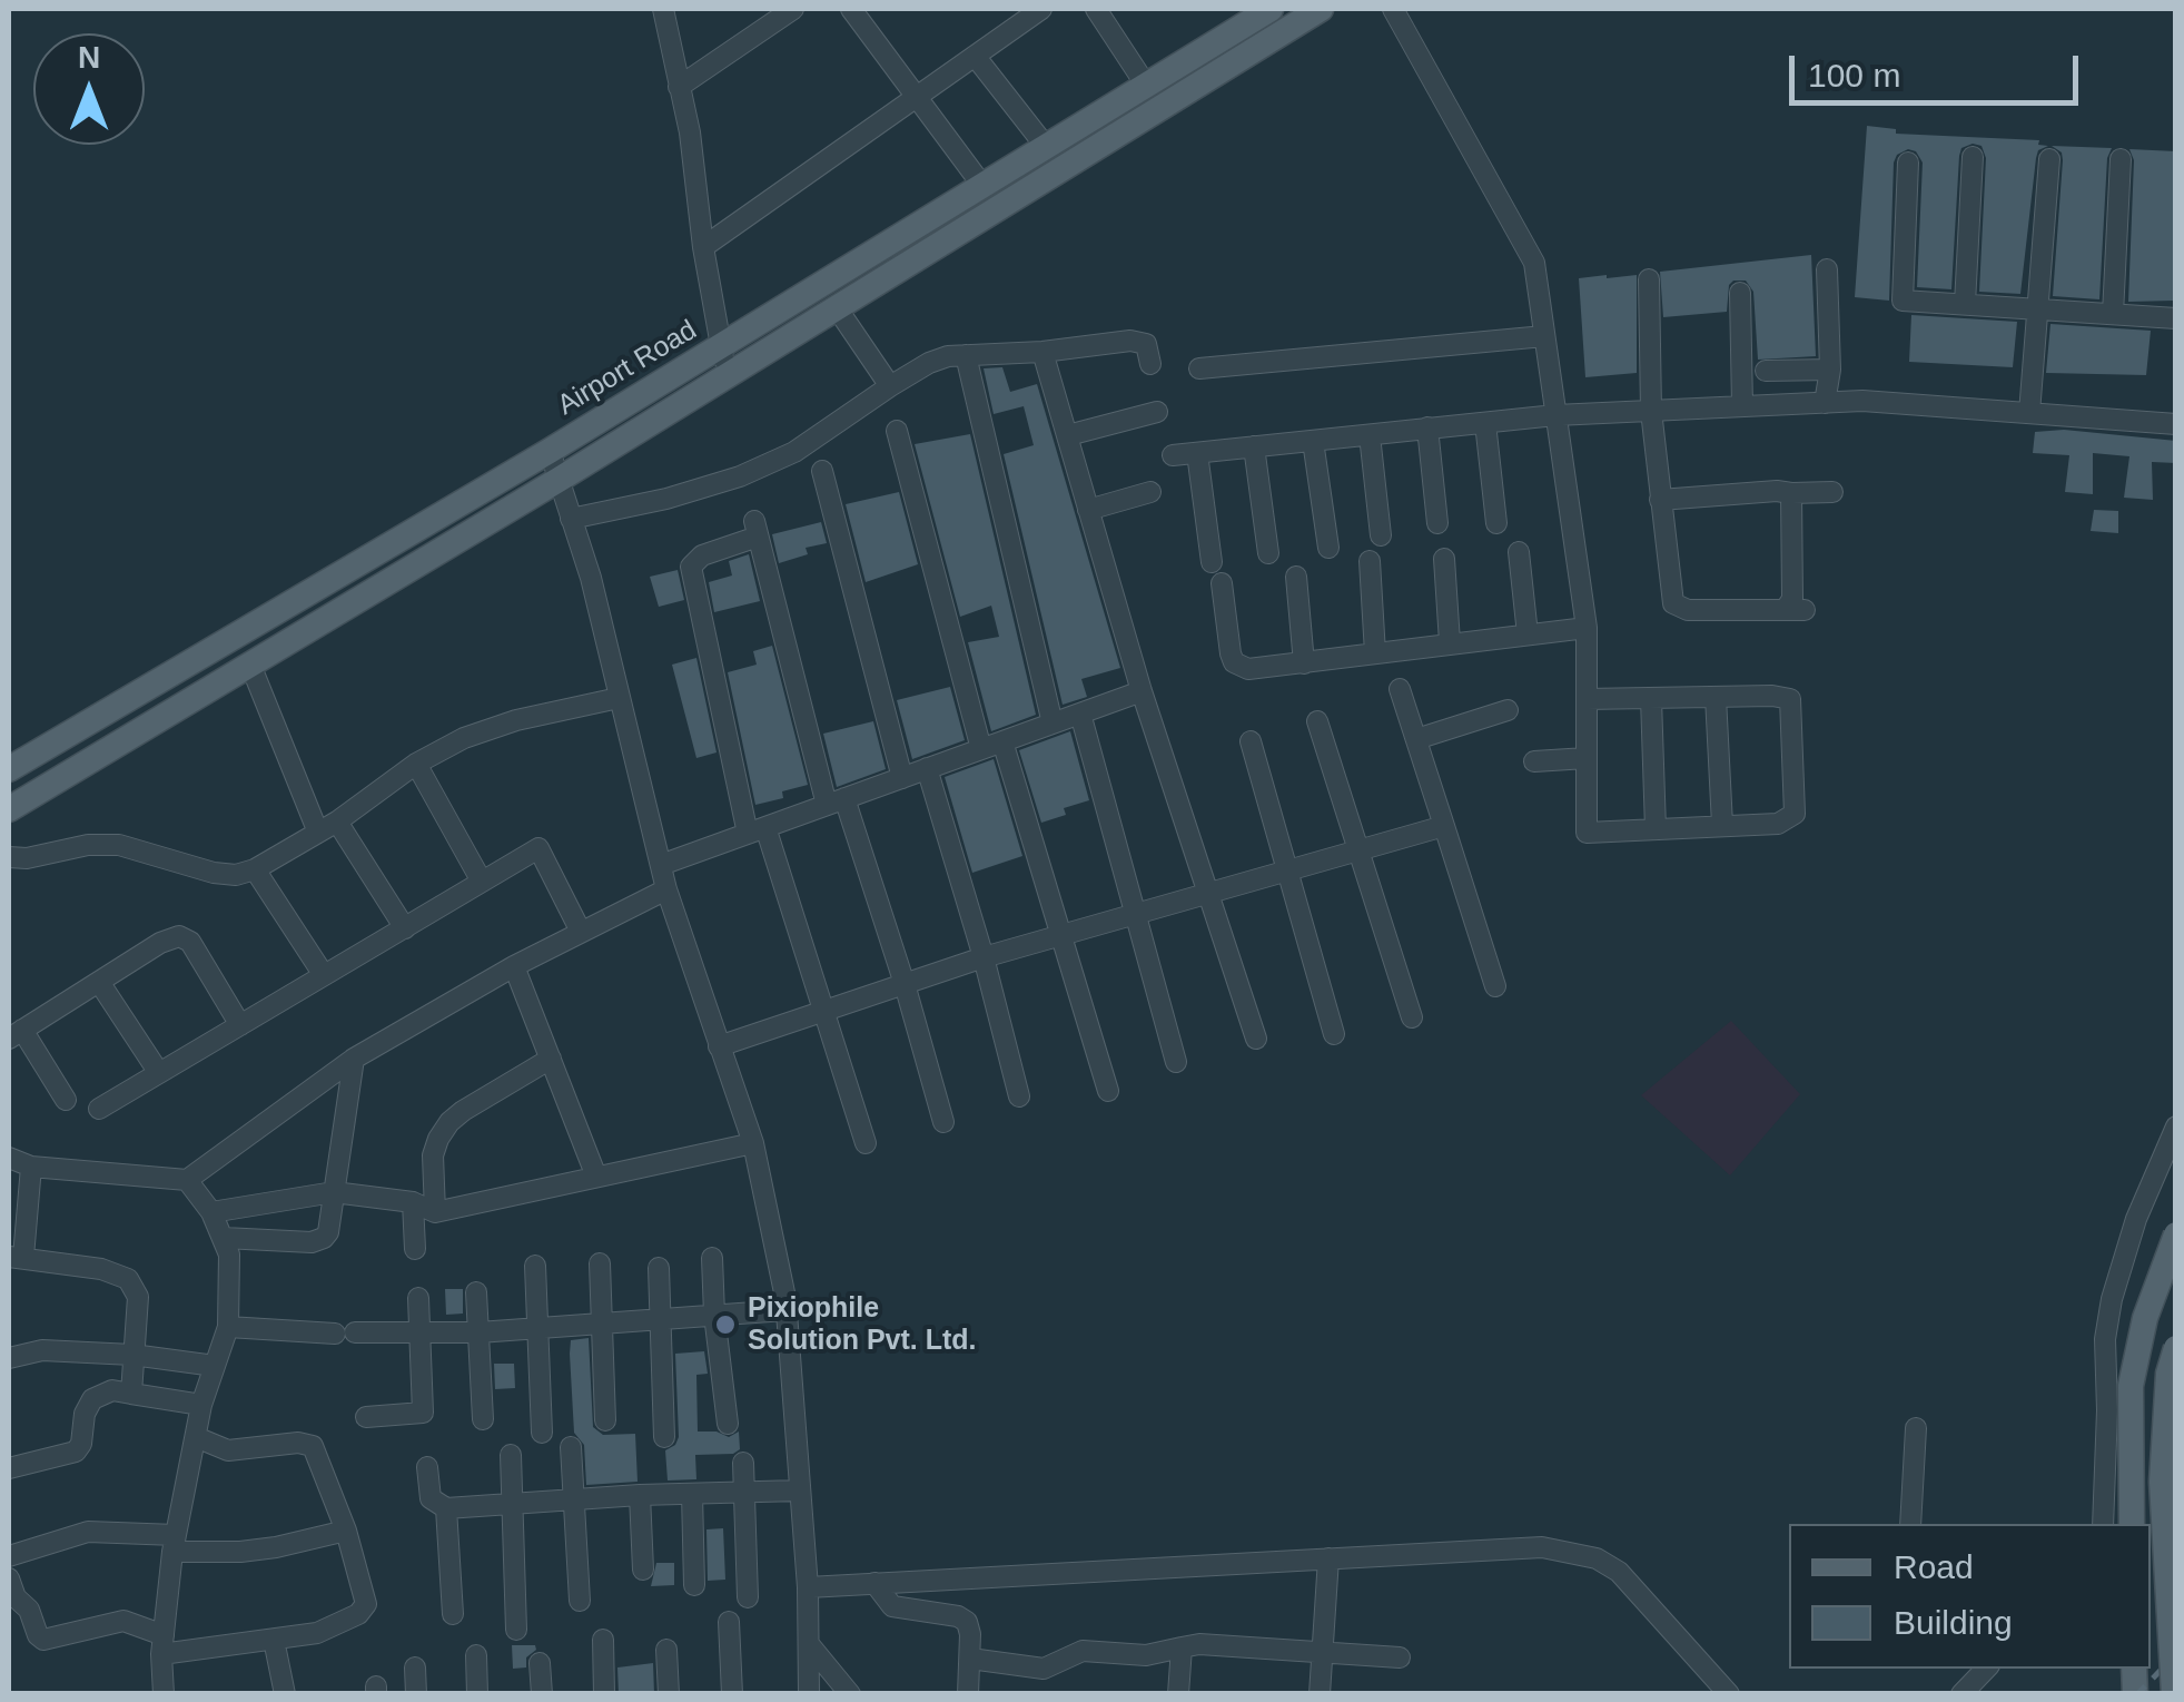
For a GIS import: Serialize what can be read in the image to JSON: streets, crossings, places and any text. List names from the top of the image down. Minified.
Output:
{"streets":{"main road":["Airport Road"]},"places":["Pixiophile Solution Pvt. Ltd."],"legend":["Road","Building"],"scale_bar":"100 m","north":"top"}
